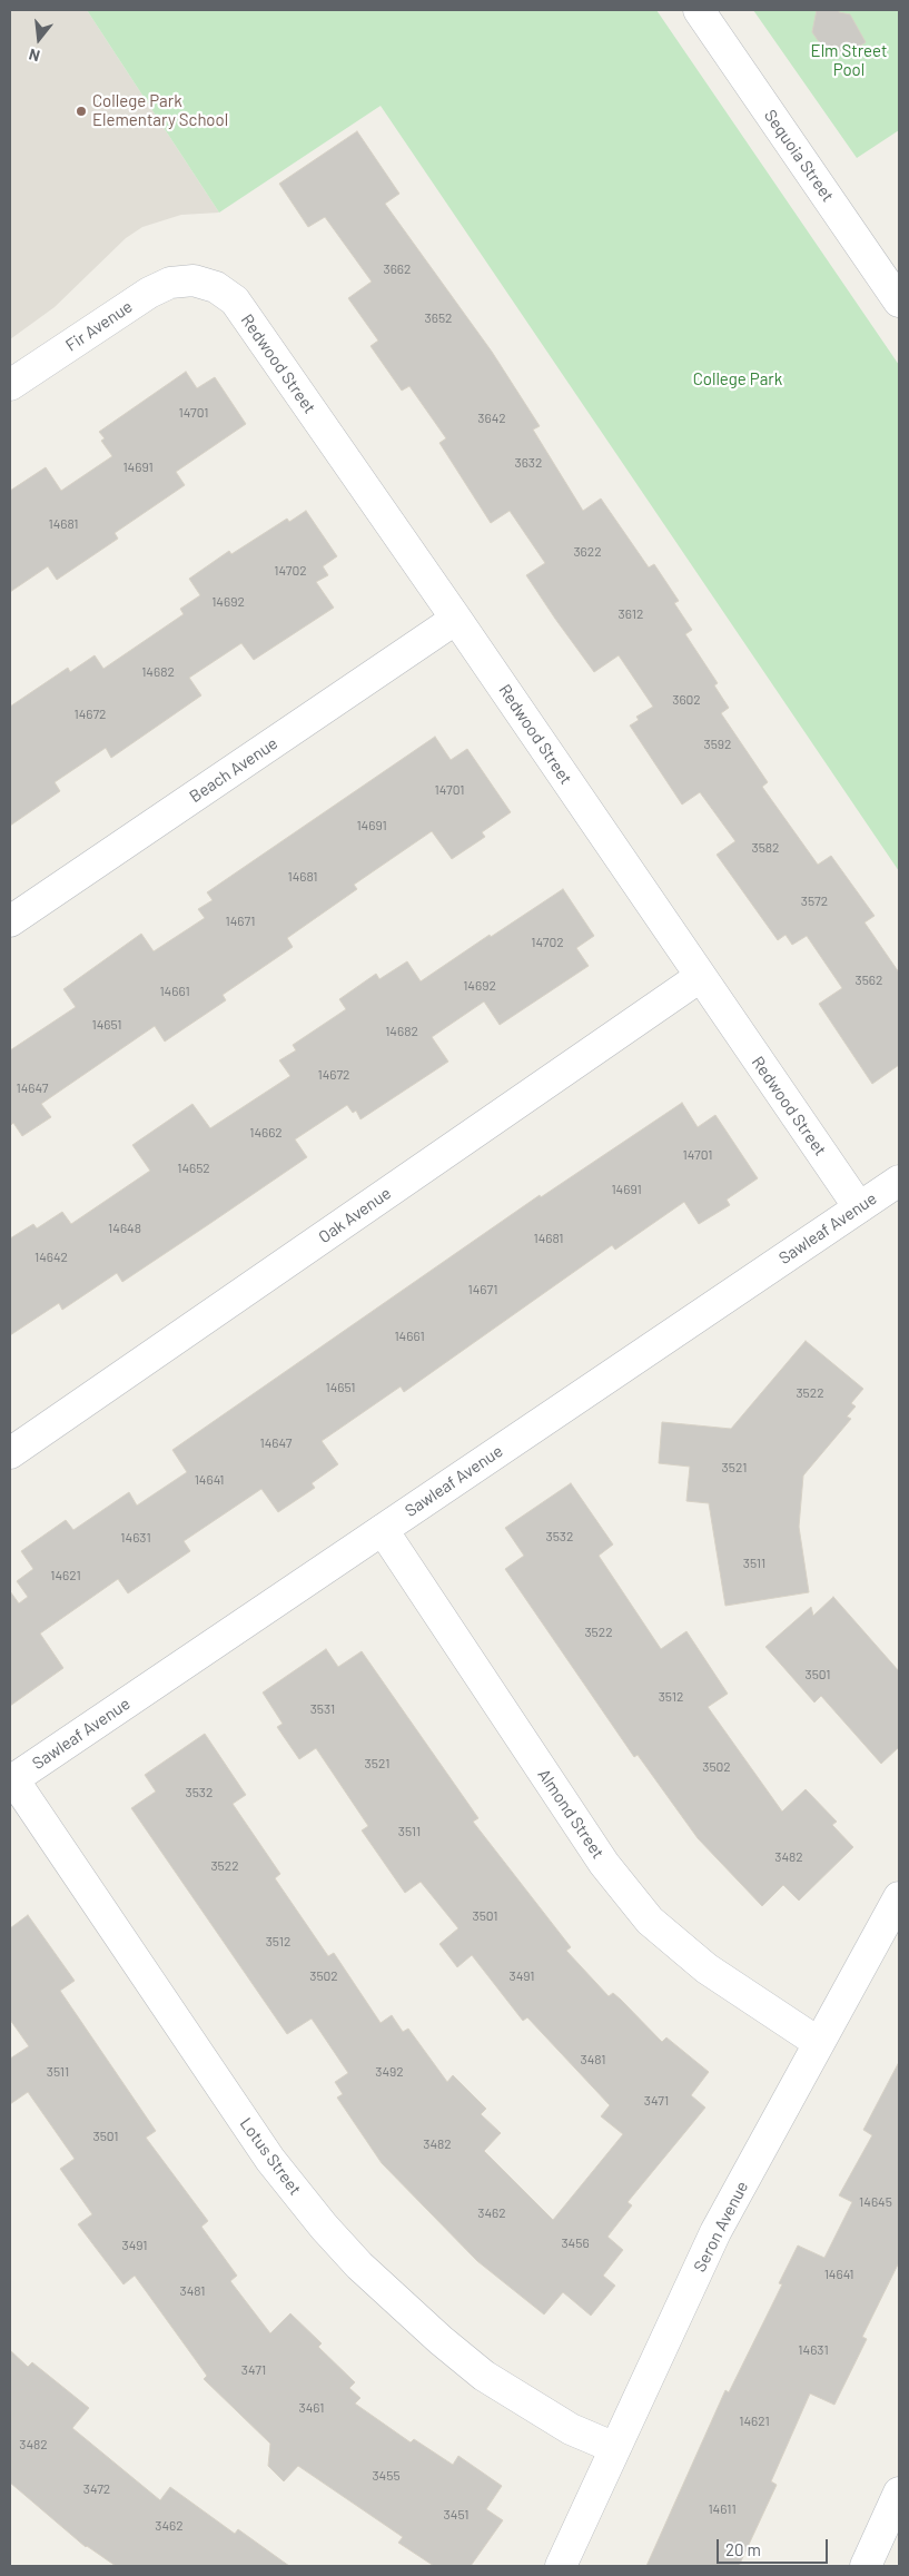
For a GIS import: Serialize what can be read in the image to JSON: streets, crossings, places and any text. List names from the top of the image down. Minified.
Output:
{"streets":{"street":["Sequoia Street","Fir Avenue","Redwood Street","Beach Avenue","Oak Avenue","Sawleaf Avenue","Almond Street","Lotus Street","Seron Avenue"]},"crossings":[["Fir Avenue","Redwood Street"],["Redwood Street","Beach Avenue"],["Redwood Street","Oak Avenue"],["Redwood Street","Sawleaf Avenue"],["Sawleaf Avenue","Almond Street"],["Sawleaf Avenue","Lotus Street"],["Almond Street","Seron Avenue"],["Lotus Street","Seron Avenue"]],"parks":["Elm Street Pool","College Park"],"places":["College Park Elementary School"],"house_numbers":["3662","3652","14701","3642","3632","14691","14681","3622","14702","14692","3612","14682","3602","14672","3592","14701","14691","3582","14681","3572","14671","14702","3562","14692","14661","14651","14682","14672","14647","14662","14701","14652","14691","14648","14681","14642","14671","14661","14651","3522","14647","3521","14641","3532","14631","3511","14621","3522","3501","3512","3531","3521","3502","3532","3511","3482","3522","3501","3512","3502","3491","3481","3511","3492","3471","3501","3482","14645","3462","3456","3491","14641","3481","14631","3471","3461","14621","3482","3455","3472","14611","3451","3462"],"scale_bar":"20 m","north":"bottom"}
